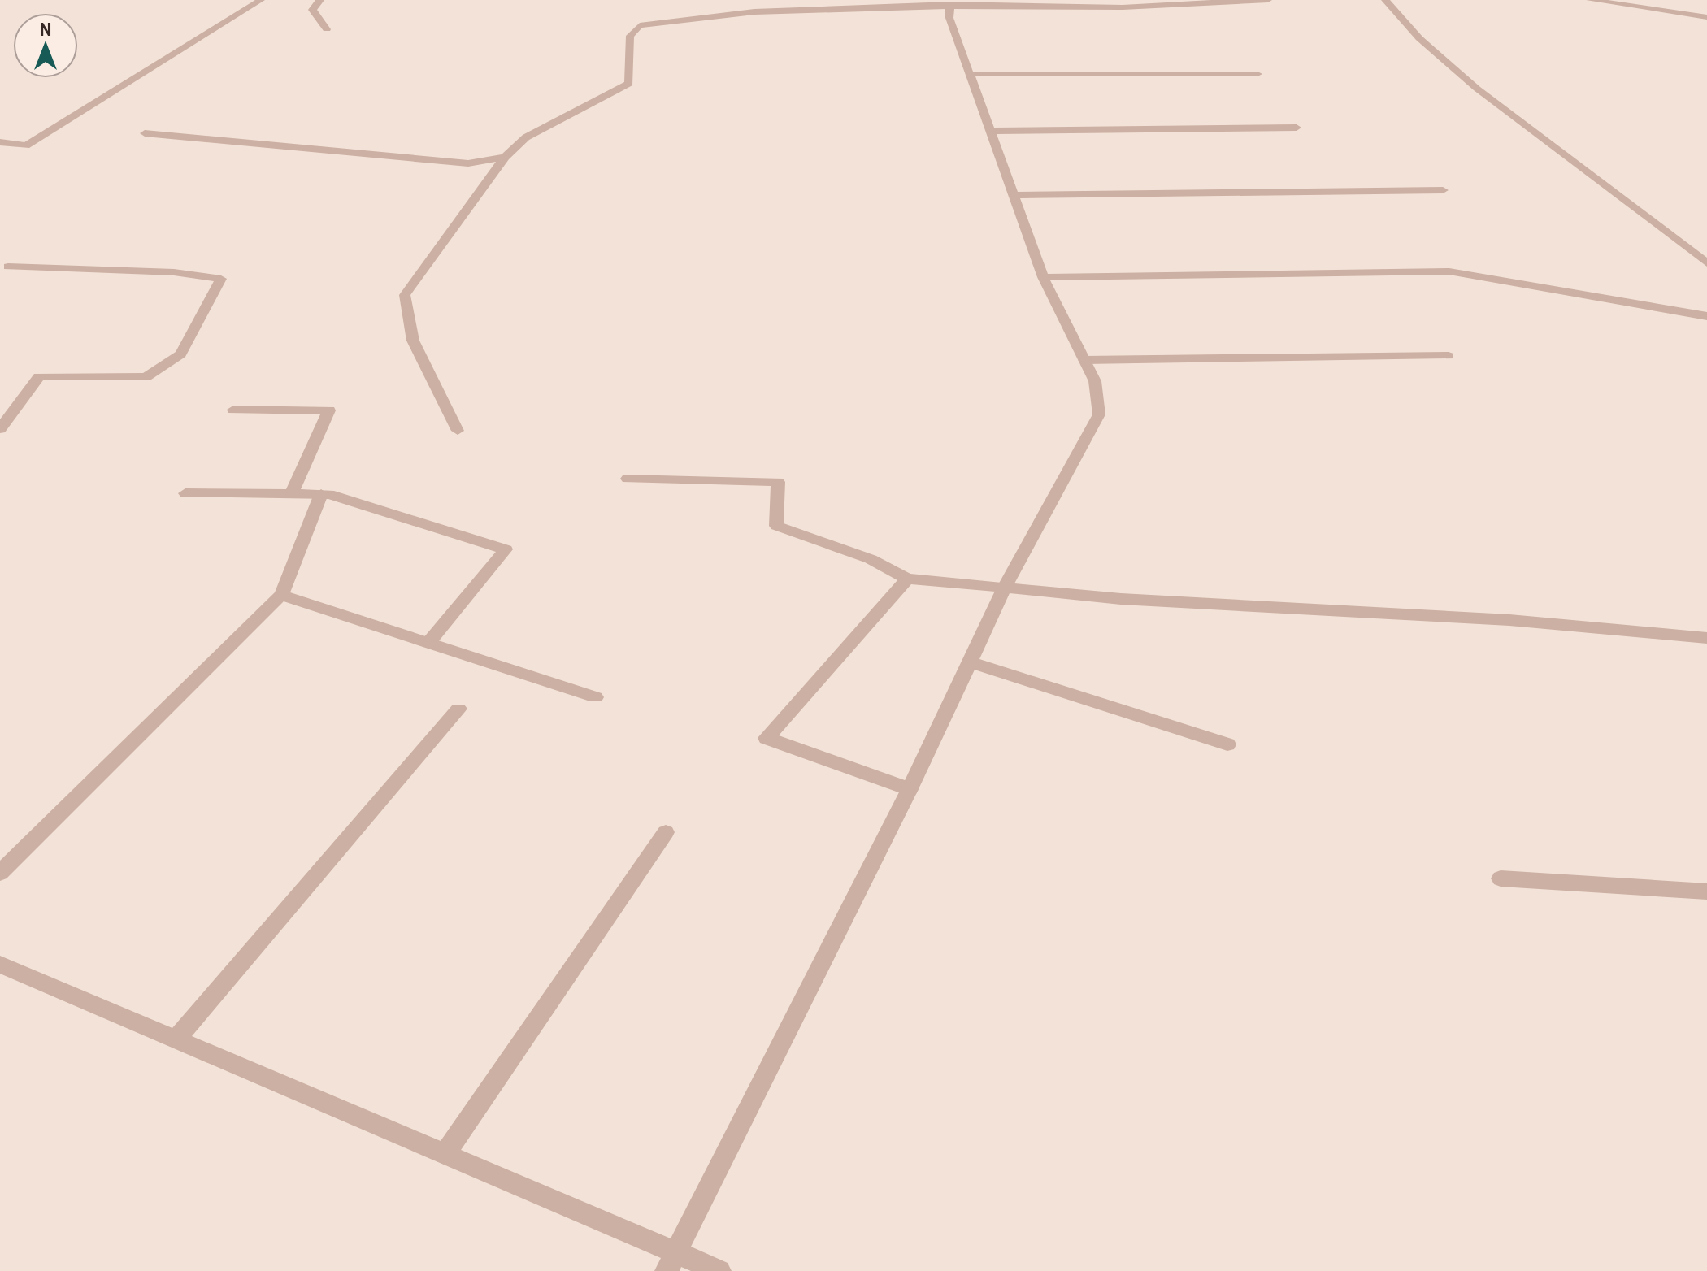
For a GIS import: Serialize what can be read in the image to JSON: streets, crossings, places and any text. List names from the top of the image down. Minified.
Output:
{"north":"top"}
